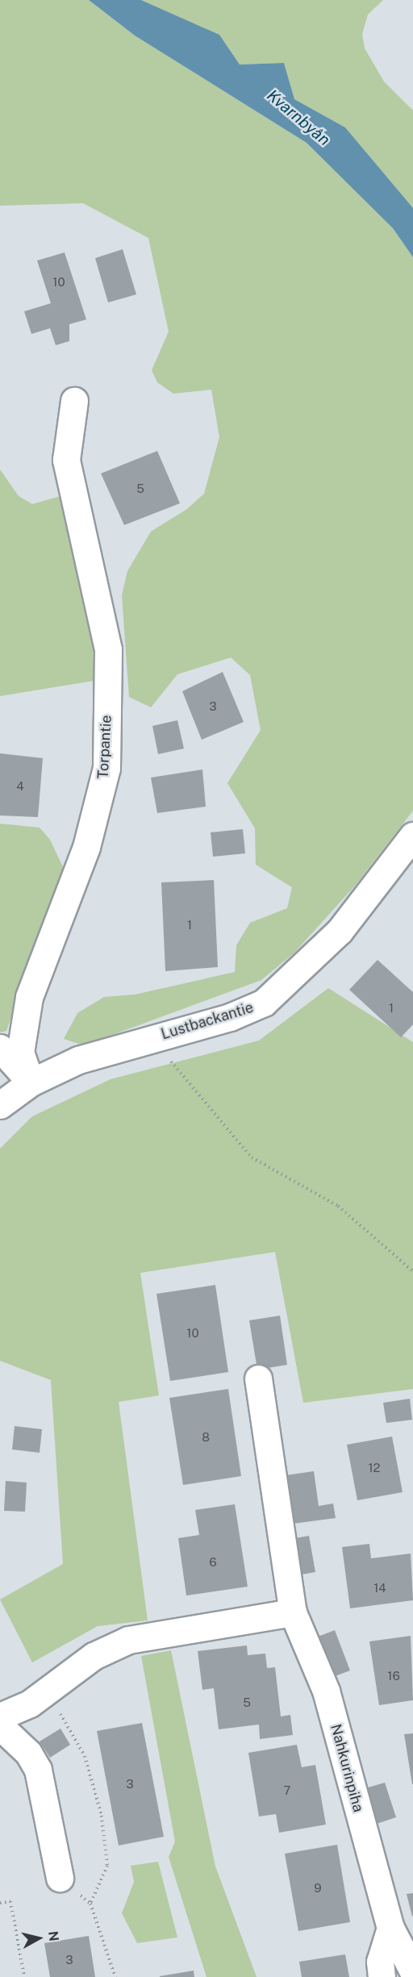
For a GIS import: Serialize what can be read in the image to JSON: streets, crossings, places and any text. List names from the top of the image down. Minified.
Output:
{"streets":{"street":["Torpantie","Lustbackantie","Nahkurinpiha"]},"crossings":[["Torpantie","Lustbackantie"]],"water":["Kvarnbyån"],"house_numbers":["10","5","3","4","1","1","10","8","12","6","14","16","5","3","7","9","3"],"north":"right"}
